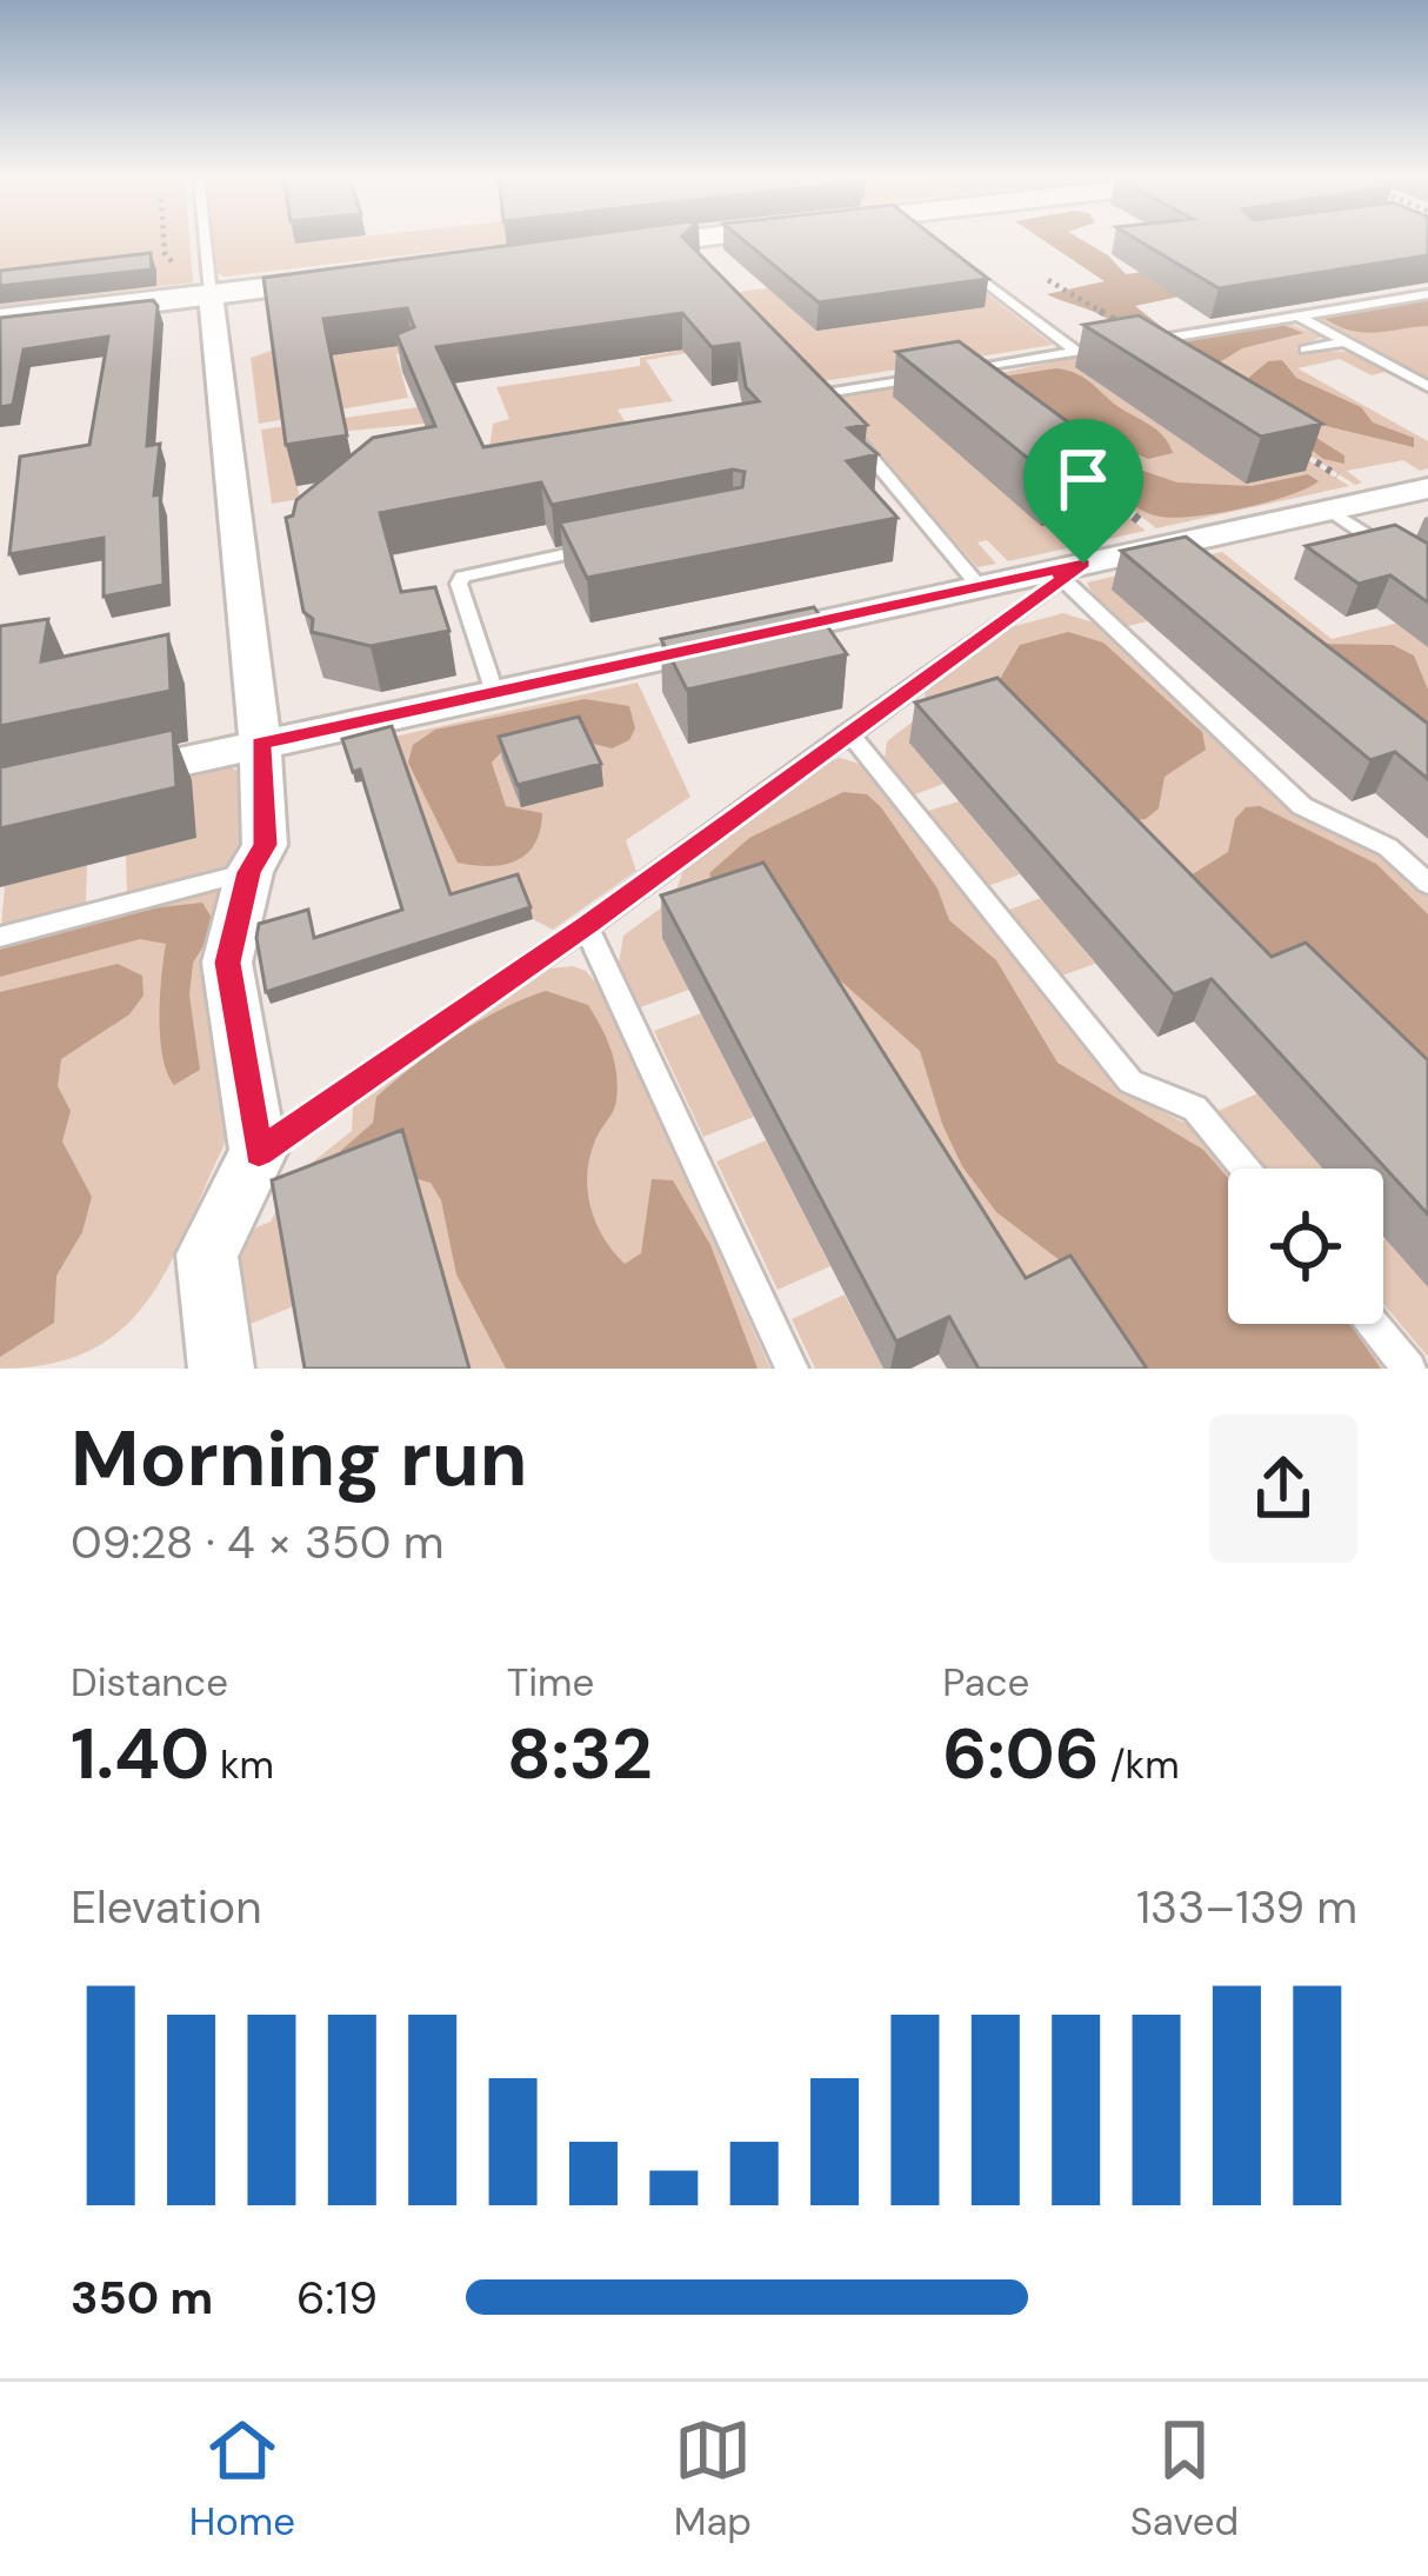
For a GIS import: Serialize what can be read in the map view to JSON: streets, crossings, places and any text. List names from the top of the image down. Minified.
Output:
{"page":{"heading":["Morning run","09:28 · 4 × 350 m"],"stats":[["Distance","1.40 km"],["Time","8:32"],["Pace","6:06 /km"]],"chart":["Elevation","133–139 m"],"list":[{"name":"350 m","note":"6:19"}],"tabs":["Home","Map","Saved"]}}
